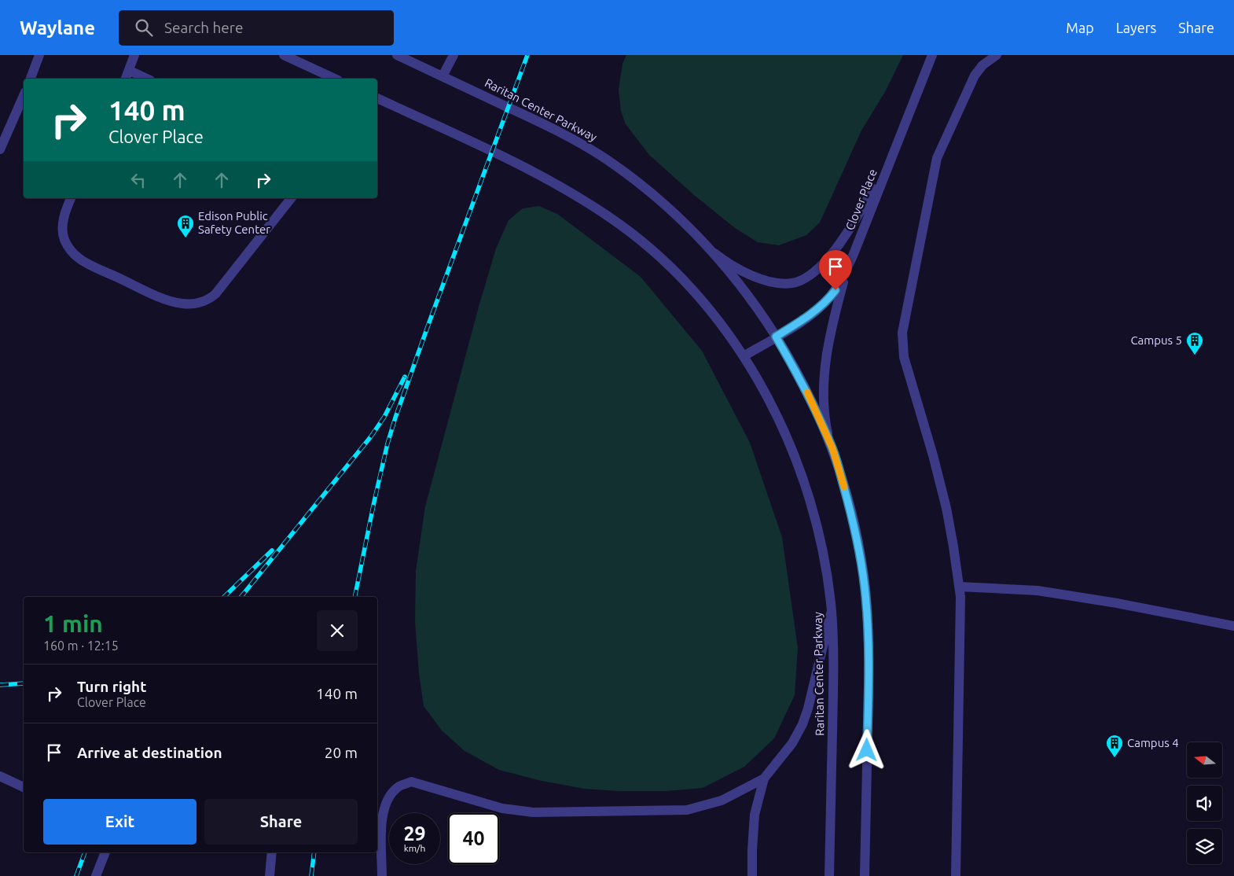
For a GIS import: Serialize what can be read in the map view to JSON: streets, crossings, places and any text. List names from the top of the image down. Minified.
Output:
{"streets":{"street":["Raritan Center Parkway","Clover Place"]},"crossings":[["Raritan Center Parkway","Clover Place"]],"places":{"building":["Edison Public Safety Center","Campus 5","Campus 4"]},"north":"left","page":{"header":"Waylane","search":"Search here","nav":["Map","Layers","Share"],"turn":["140 m","Clover Place"],"heading":["1 min","160 m · 12:15"],"list":[{"name":"Turn right","note":"Clover Place","value":"140 m"},{"name":"Arrive at destination","value":"20 m"}],"buttons":["Exit","Share"],"speed":"29 km/h","limit":"40"}}
